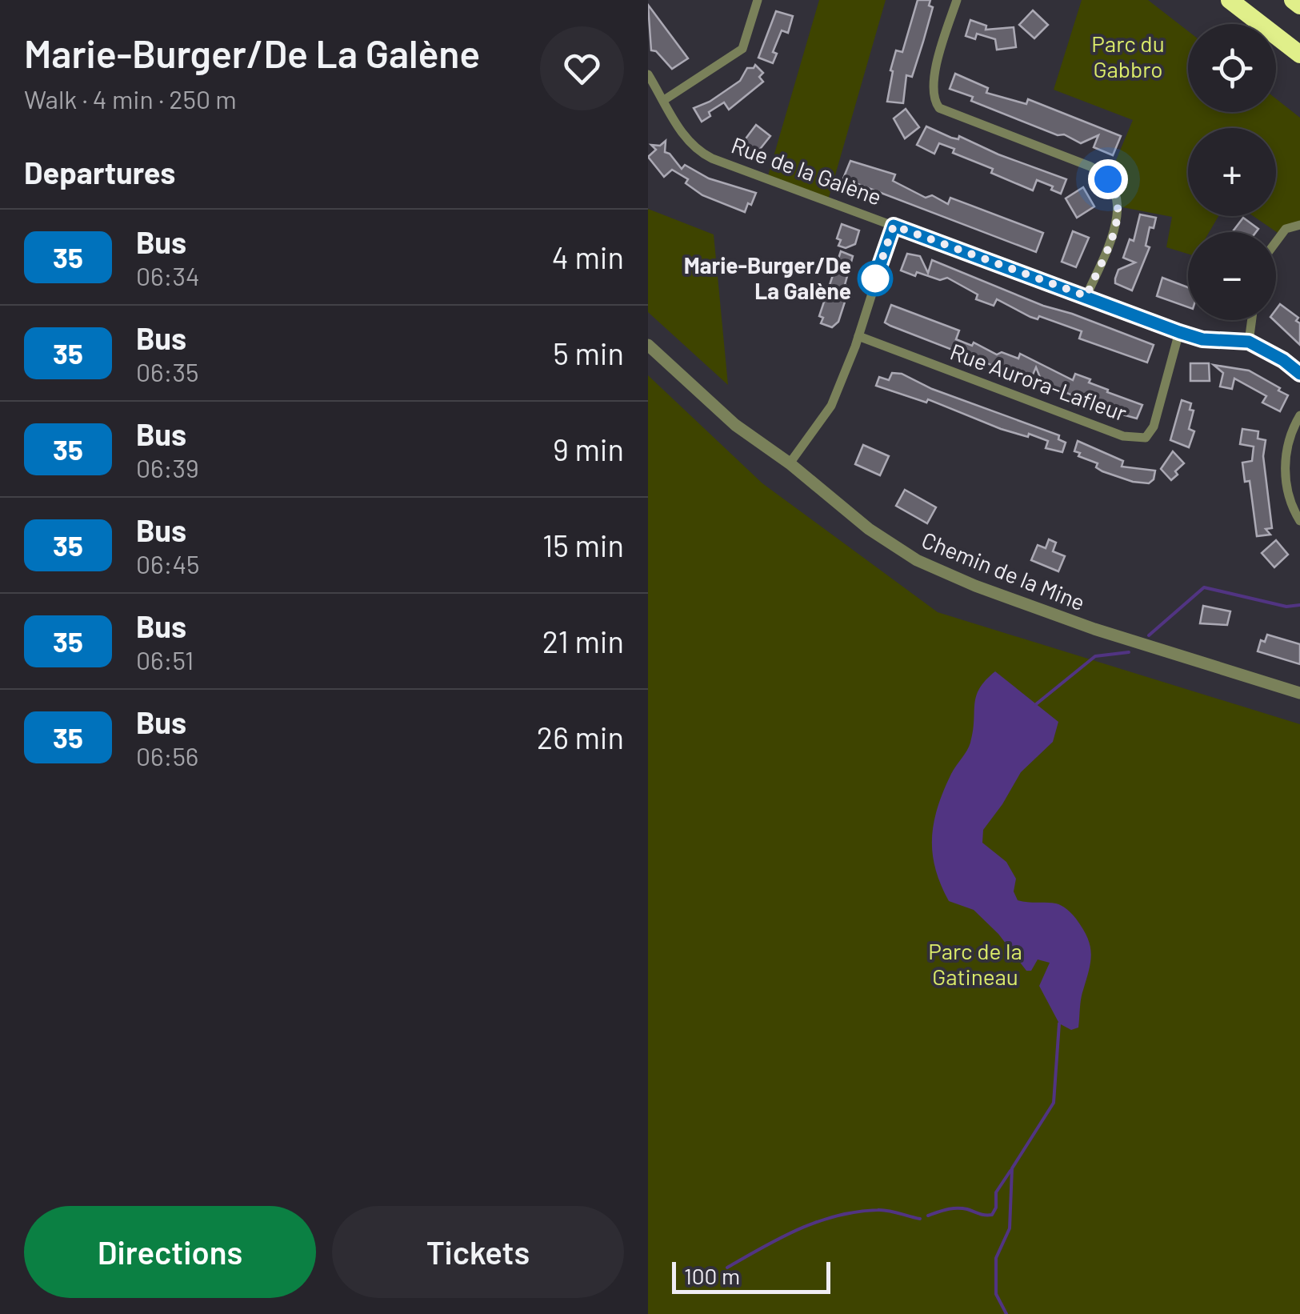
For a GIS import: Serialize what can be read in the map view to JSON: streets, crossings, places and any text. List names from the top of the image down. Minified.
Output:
{"streets":{"street":["Rue de la Galène","Rue Aurora-Lafleur","Chemin de la Mine"]},"crossings":[["Rue de la Galène","Rue Aurora-Lafleur"]],"parks":["Parc du Gabbro","Parc de la Gatineau"],"places":["Marie-Burger/De La Galène"],"lines":["bus line 35"],"scale_bar":"100 m","page":{"heading":[["Marie-Burger/De La Galène","Walk · 4 min · 250 m"],"Departures"],"map_buttons":["+","−"],"list":[{"mark":"35","name":"Bus","note":"06:34","value":"4 min"},{"mark":"35","name":"Bus","note":"06:35","value":"5 min"},{"mark":"35","name":"Bus","note":"06:39","value":"9 min"},{"mark":"35","name":"Bus","note":"06:45","value":"15 min"},{"mark":"35","name":"Bus","note":"06:51","value":"21 min"},{"mark":"35","name":"Bus","note":"06:56","value":"26 min"}],"buttons":["Directions","Tickets"],"scale":"100 m"}}
